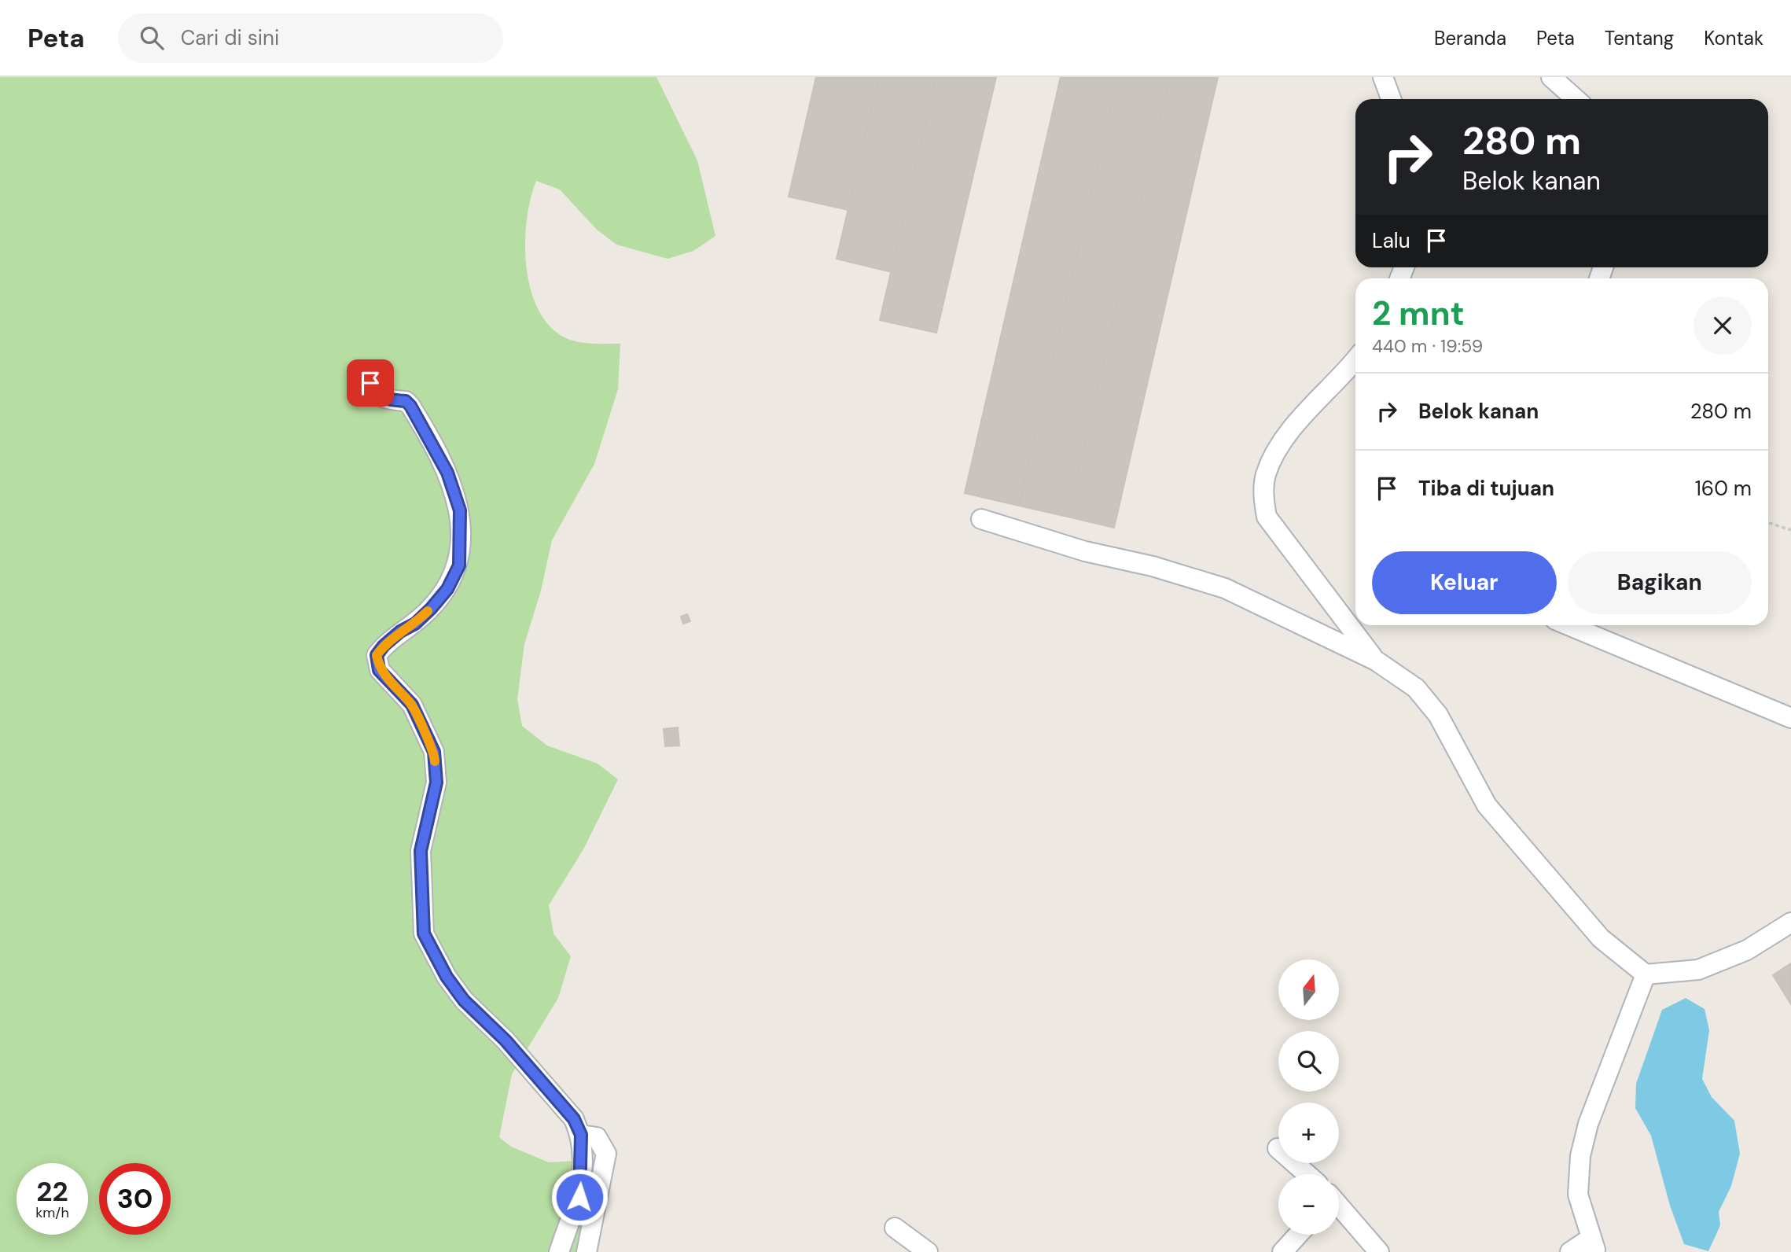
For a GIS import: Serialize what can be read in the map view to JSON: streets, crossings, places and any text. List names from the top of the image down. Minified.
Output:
{"north":"top","page":{"header":"Peta","search":"Cari di sini","nav":["Beranda","Peta","Tentang","Kontak"],"turn":["280 m","Belok kanan"],"then":"Lalu","heading":["2 mnt","440 m · 19:59"],"list":[{"name":"Belok kanan","value":"280 m"},{"name":"Tiba di tujuan","value":"160 m"}],"buttons":["Keluar","Bagikan"],"map_buttons":["+","−"],"speed":"22 km/h","limit":"30"}}
